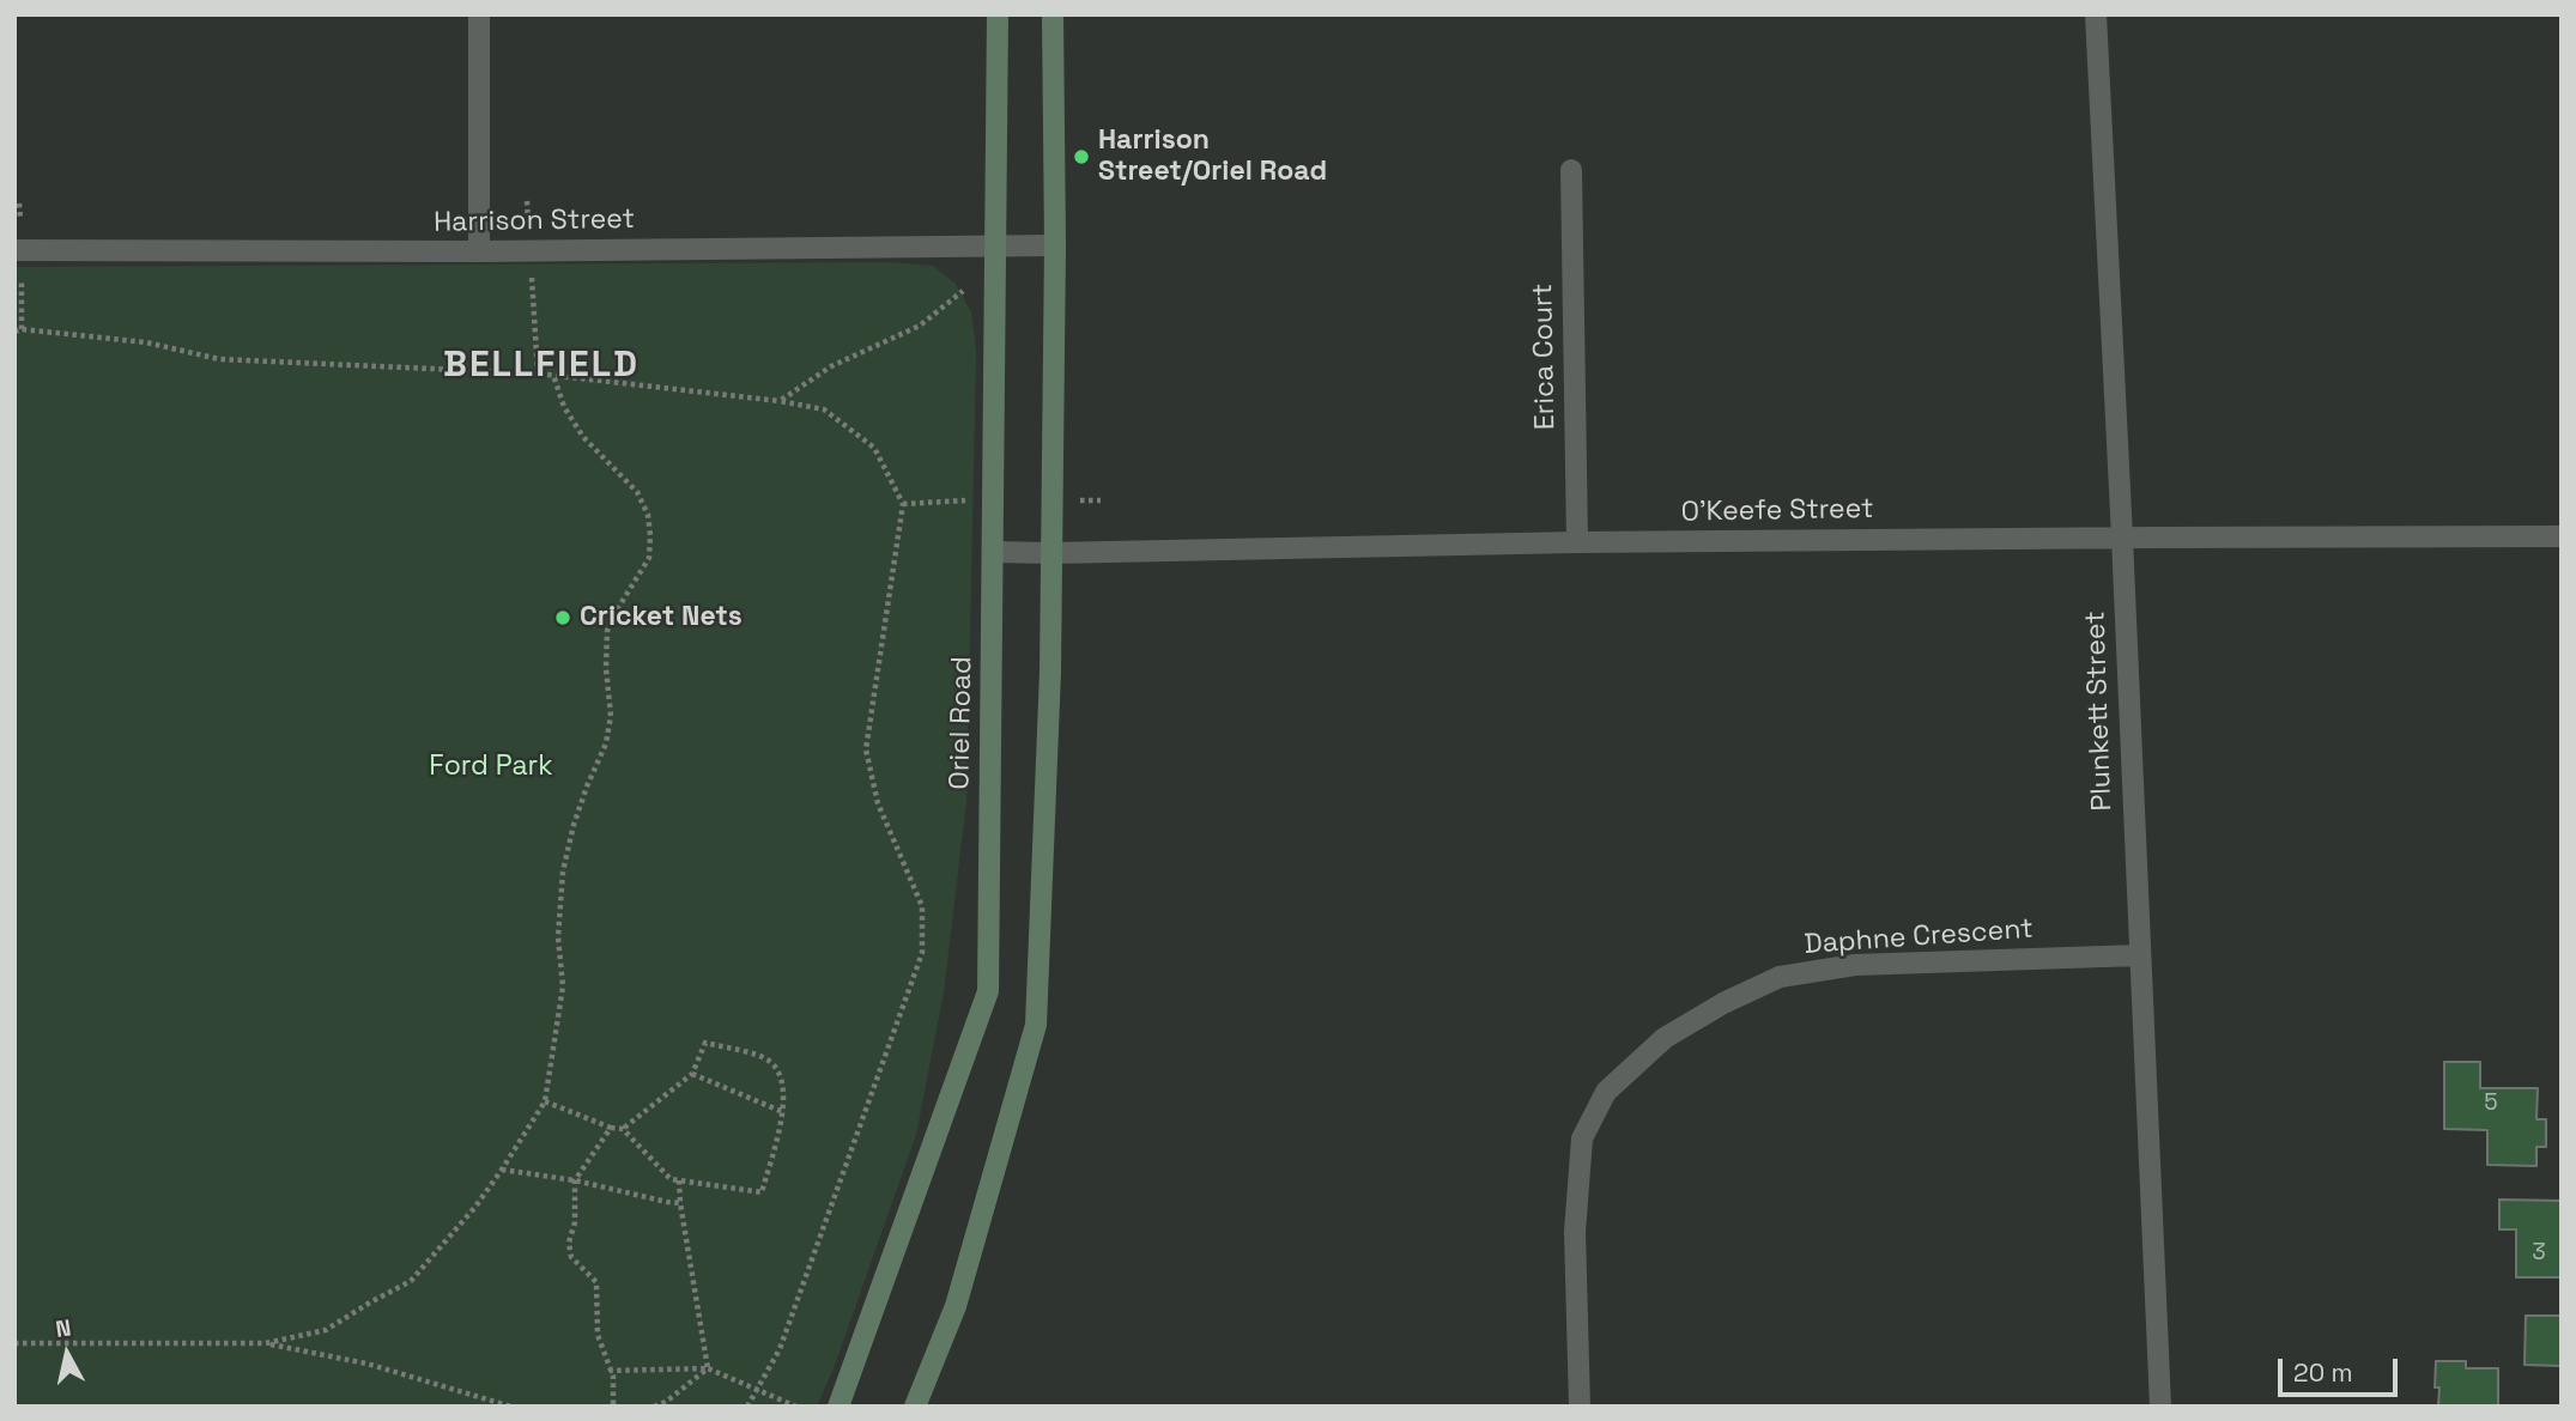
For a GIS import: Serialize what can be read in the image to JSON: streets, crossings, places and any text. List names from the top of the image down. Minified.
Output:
{"streets":{"main road":["Oriel Road"],"street":["Harrison Street","Erica Court","O'Keefe Street","Plunkett Street","Daphne Crescent"]},"crossings":[["Harrison Street","Oriel Road"],["Erica Court","O'Keefe Street"],["O'Keefe Street","Plunkett Street"],["O'Keefe Street","Oriel Road"],["Plunkett Street","Daphne Crescent"]],"districts":["BELLFIELD"],"parks":["Ford Park"],"places":["Harrison Street/Oriel Road","Cricket Nets"],"house_numbers":["5","3"],"scale_bar":"20 m","north":"top"}
